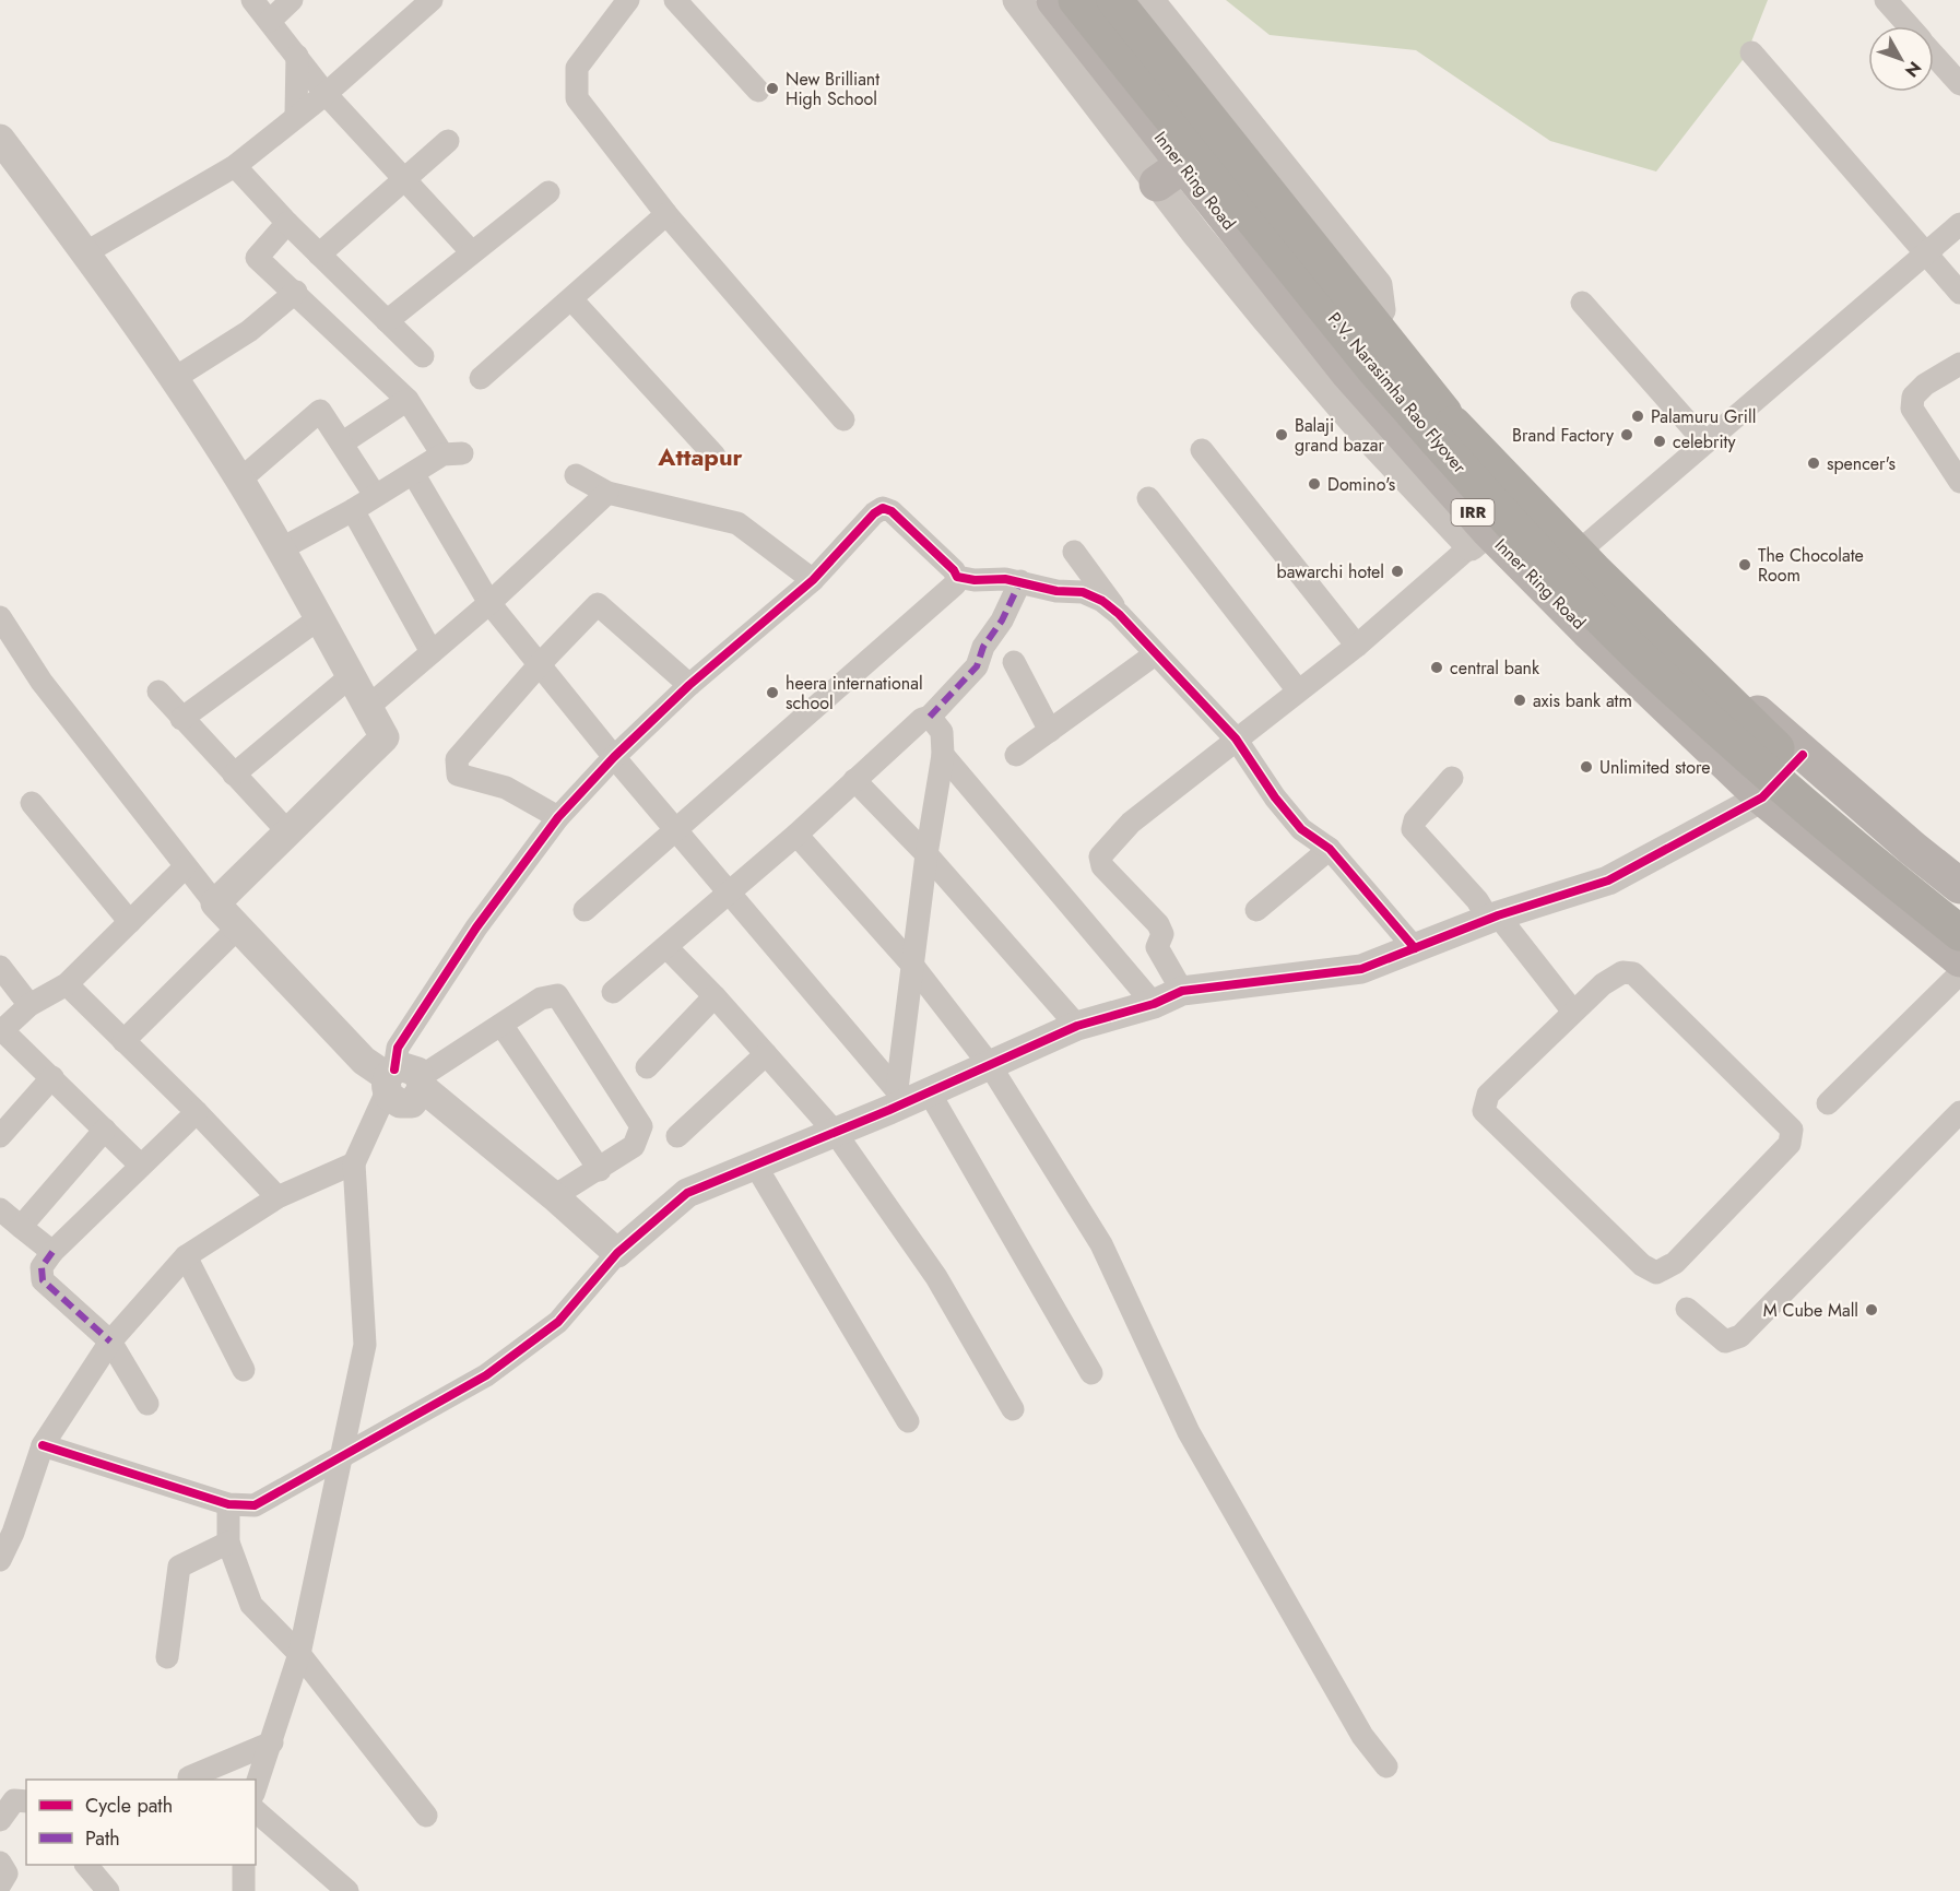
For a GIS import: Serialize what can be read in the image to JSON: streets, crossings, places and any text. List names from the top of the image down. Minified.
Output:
{"streets":{"highway":["P.V. Narasimha Rao Flyover"],"main road":["Inner Ring Road","IRR"]},"districts":["Attapur"],"places":["New Brilliant High School","Palamuru Grill","Balaji grand bazar","Brand Factory","celebrity","spencer's","Domino's","The Chocolate Room","bawarchi hotel","central bank","heera international school","axis bank atm","Unlimited store","M Cube Mall"],"legend":["Cycle path","Path"],"north":"bottom right"}
